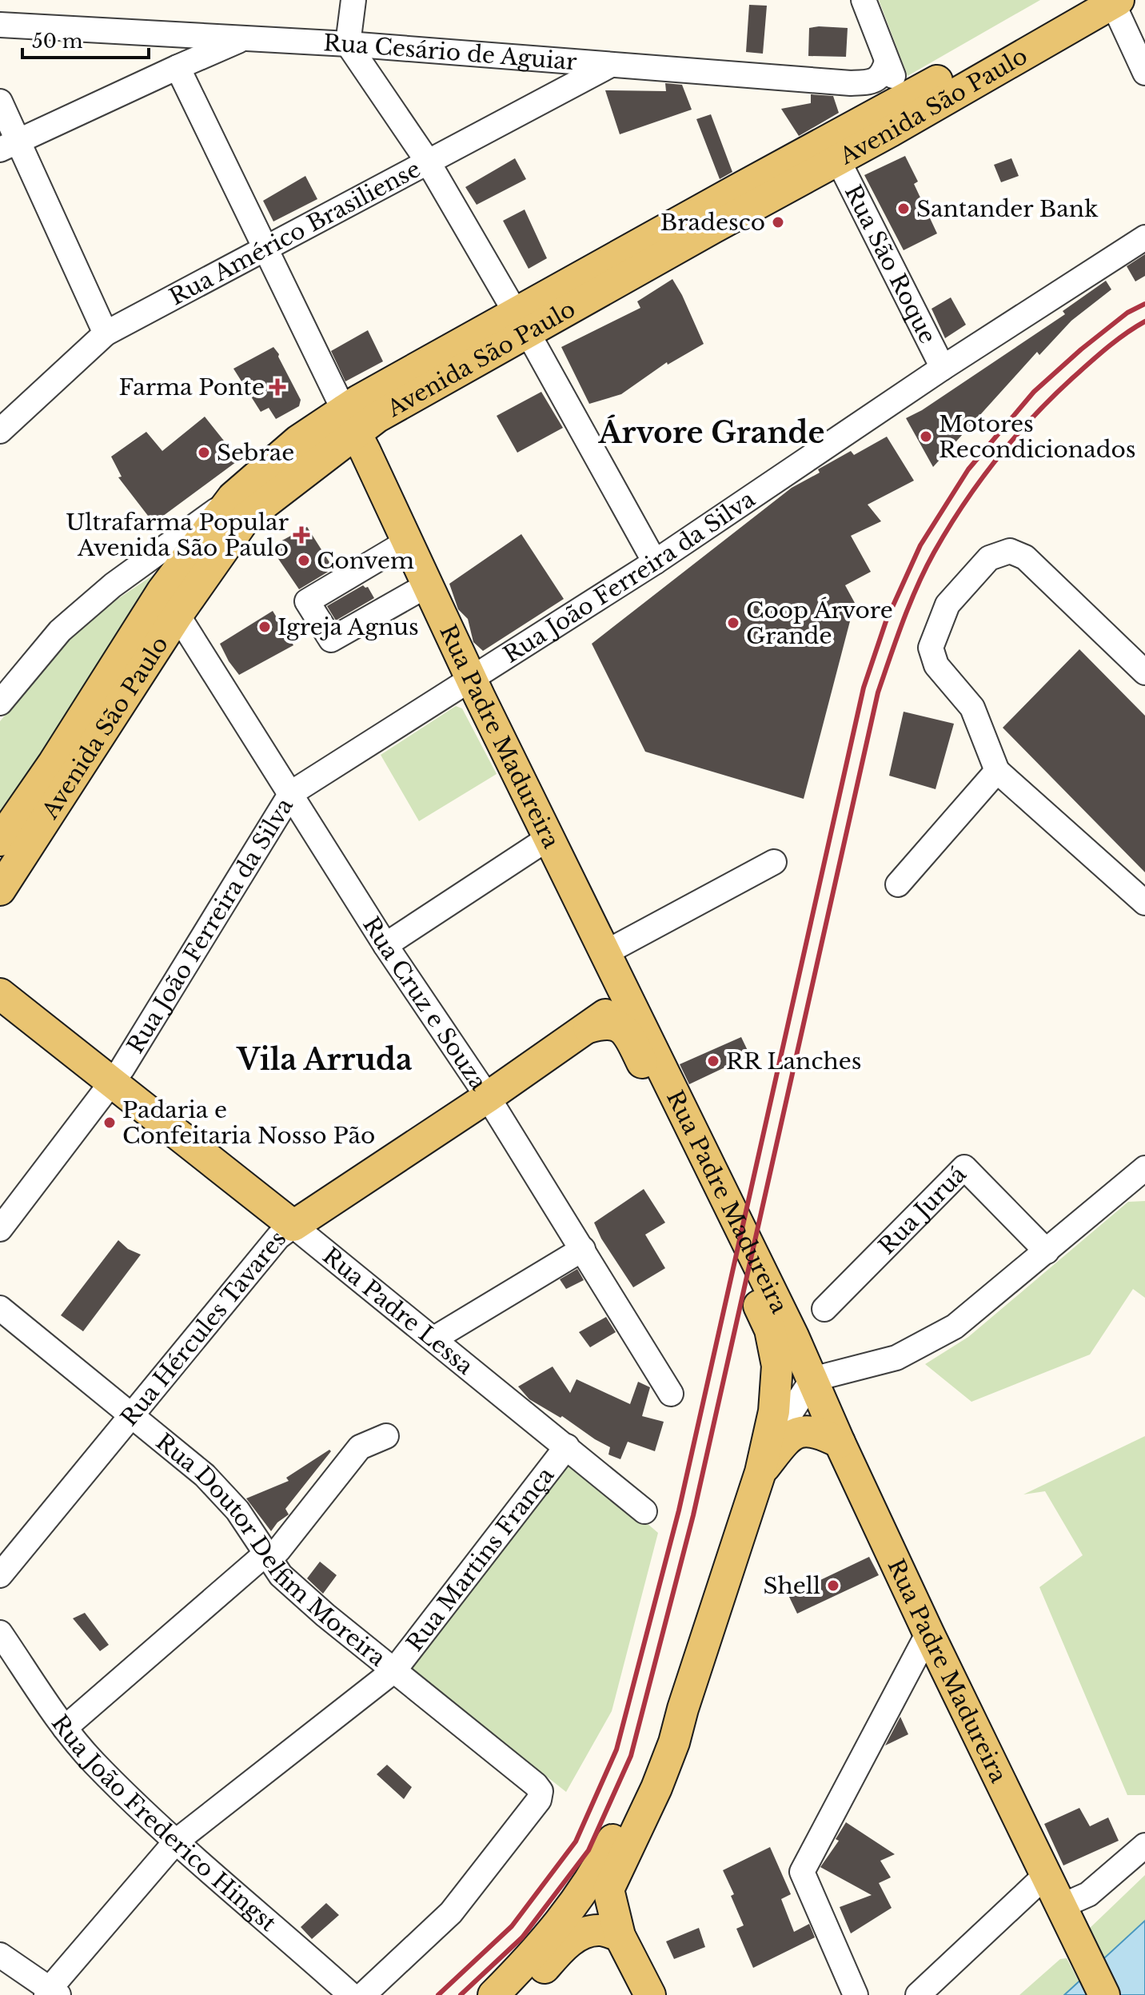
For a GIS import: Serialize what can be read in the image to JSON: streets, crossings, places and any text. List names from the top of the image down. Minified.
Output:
{"streets":{"main road":["Avenida São Paulo","Rua Padre Madureira","Rua Padre Lessa","Rua Hércules Tavares"],"street":["Rua Cesário de Aguiar","Rua Américo Brasiliense","Rua São Roque","Rua João Ferreira da Silva","Rua Cruz e Souza","Rua Juruá","Rua Doutor Delfim Moreira","Rua Martins França","Rua João Frederico Hingst"]},"crossings":[["Rua Cesário de Aguiar","Rua Américo Brasiliense"],["Avenida São Paulo","Rua São Roque"],["Avenida São Paulo","Rua Padre Madureira"],["Avenida São Paulo","Rua Cruz e Souza"],["Rua São Roque","Rua João Ferreira da Silva"],["Rua João Ferreira da Silva","Rua Padre Madureira"],["Rua João Ferreira da Silva","Rua Cruz e Souza"],["Rua João Ferreira da Silva","Rua Padre Lessa"],["Rua Padre Madureira","Rua Hércules Tavares"],["Rua Cruz e Souza","Rua Hércules Tavares"],["Rua Padre Lessa","Rua Hércules Tavares"],["Rua Padre Lessa","Rua Martins França"],["Rua Hércules Tavares","Rua Doutor Delfim Moreira"],["Rua Doutor Delfim Moreira","Rua Martins França"],["Rua Martins França","Rua João Frederico Hingst"]],"districts":["Árvore Grande","Vila Arruda"],"places":{"other":["Santander Bank","Bradesco","Motores Recondicionados","Sebrae","Convem","Coop Árvore Grande","Igreja Agnus","RR Lanches","Padaria e Confeitaria Nosso Pão","Shell"],"health":["Farma Ponte","Ultrafarma Popular Avenida São Paulo"]},"scale_bar":"50 m"}
